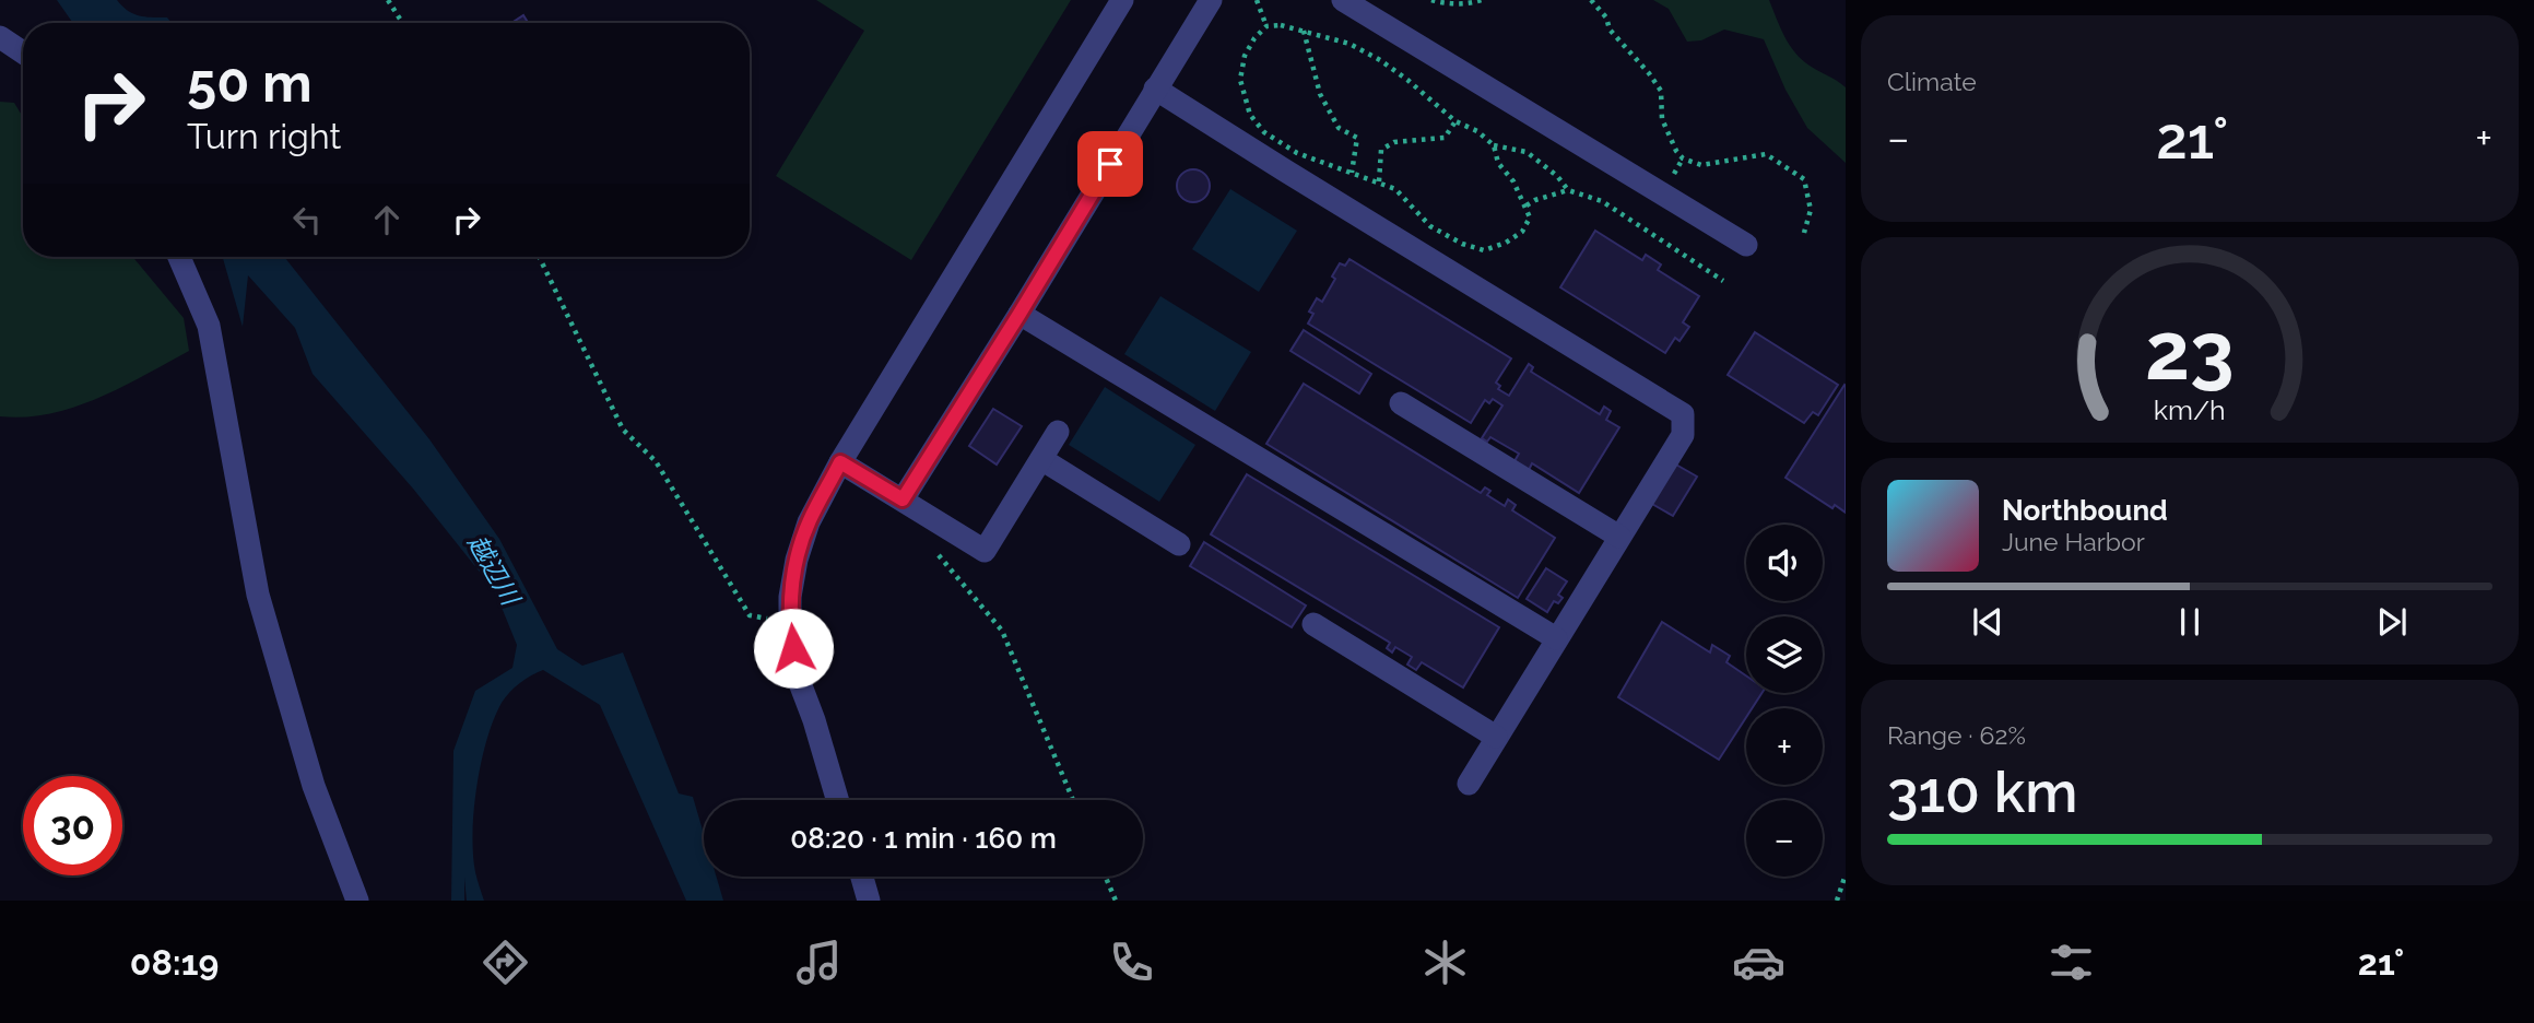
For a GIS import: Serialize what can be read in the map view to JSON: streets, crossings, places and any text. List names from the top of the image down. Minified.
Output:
{"water":["越辺川"],"page":{"tile":["Climate",["Range · 62%","310 km"]],"turn":["50 m","Turn right"],"heat":["−","21°","+"],"song":["Northbound","June Harbor"],"map_buttons":["+","−"],"limit":"30","trip":"08:20 · 1 min · 160 m","tabs":["08:19","21°"],"gauge":["23","km/h"]}}
